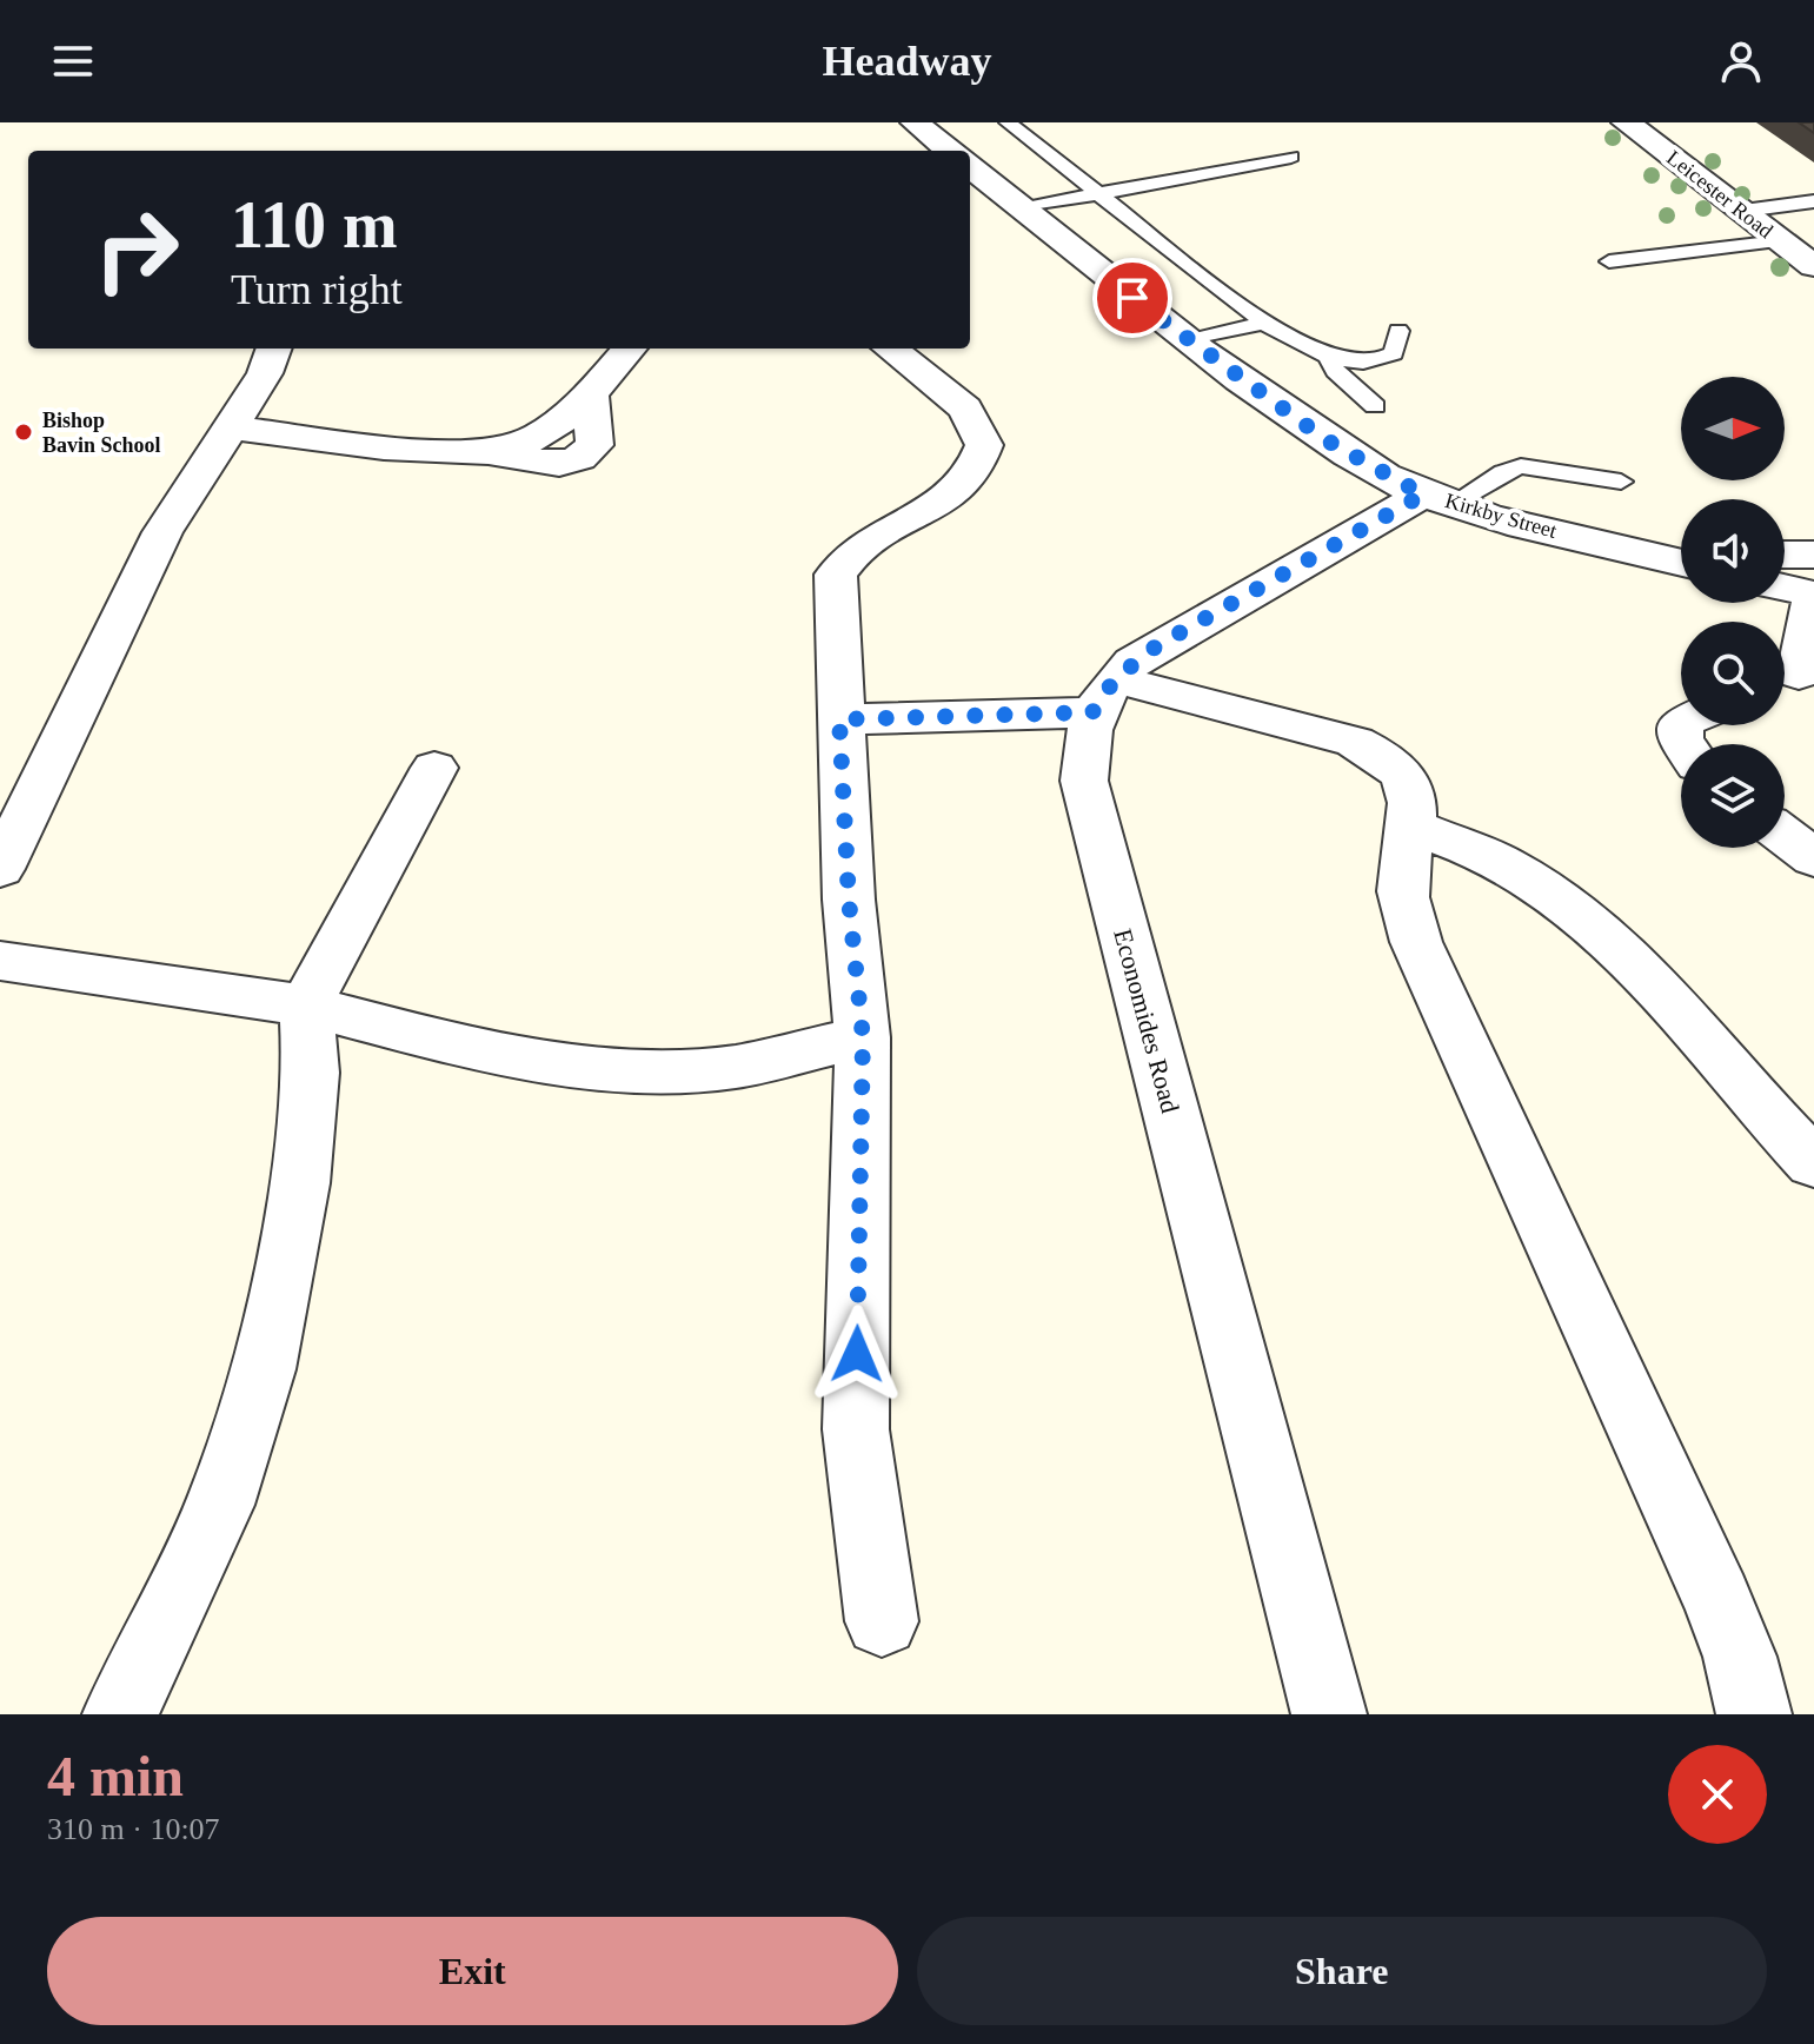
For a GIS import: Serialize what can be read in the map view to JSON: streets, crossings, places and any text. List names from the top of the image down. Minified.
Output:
{"streets":{"street":["Leicester Road","Kirkby Street","Economides Road"]},"places":["Bishop Bavin School"],"north":"right","page":{"header":"Headway","turn":["110 m","Turn right"],"heading":["4 min","310 m · 10:07"],"buttons":["Exit","Share"]}}
